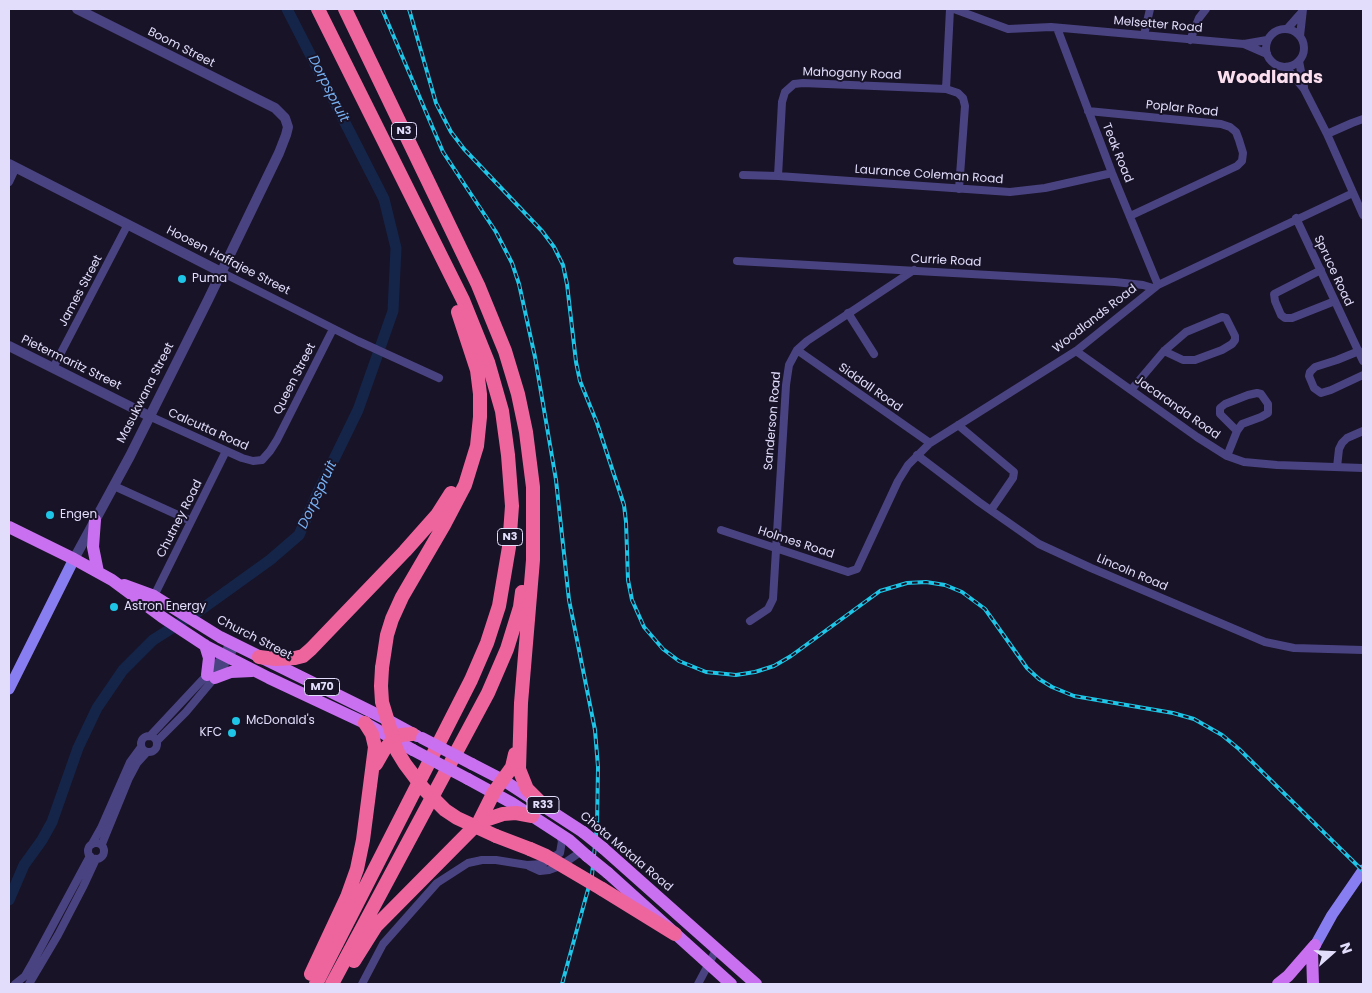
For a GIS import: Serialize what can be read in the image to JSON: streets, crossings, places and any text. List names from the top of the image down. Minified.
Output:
{"streets":{"highway":["N3"],"main road":["Masukwana Street","Church Street","M70","R33","Chota Motala Road"],"street":["Melsetter Road","Boom Street","Mahogany Road","Poplar Road","Teak Road","Laurance Coleman Road","Hoosen Haffajee Street","Currie Road","Spruce Road","James Street","Woodlands Road","Pietermaritz Street","Queen Street","Siddall Road","Jacaranda Road","Sanderson Road","Calcutta Road","Chutney Road","Holmes Road","Lincoln Road"]},"crossings":[["Melsetter Road","Teak Road"],["Boom Street","Masukwana Street"],["Mahogany Road","Laurance Coleman Road"],["Poplar Road","Teak Road"],["Teak Road","Laurance Coleman Road"],["Teak Road","Currie Road"],["Teak Road","Woodlands Road"],["Hoosen Haffajee Street","James Street"],["Hoosen Haffajee Street","Queen Street"],["Hoosen Haffajee Street","Masukwana Street"],["Currie Road","Woodlands Road"],["Currie Road","Sanderson Road"],["Spruce Road","Woodlands Road"],["James Street","Pietermaritz Street"],["Woodlands Road","Siddall Road"],["Woodlands Road","Jacaranda Road"],["Woodlands Road","Holmes Road"],["Woodlands Road","Lincoln Road"],["Pietermaritz Street","Masukwana Street"],["Pietermaritz Street","Calcutta Road"],["Queen Street","Calcutta Road"],["Siddall Road","Sanderson Road"],["Masukwana Street","Calcutta Road"],["Masukwana Street","Church Street"],["Sanderson Road","Holmes Road"],["Calcutta Road","Chutney Road"],["Chutney Road","Church Street"],["Church Street","M70"],["Church Street","Chota Motala Road"],["M70","R33"]],"districts":["Woodlands"],"water":["Dorpspruit"],"places":["Puma","Engen","Astron Energy","McDonald's","KFC"],"north":"right"}
